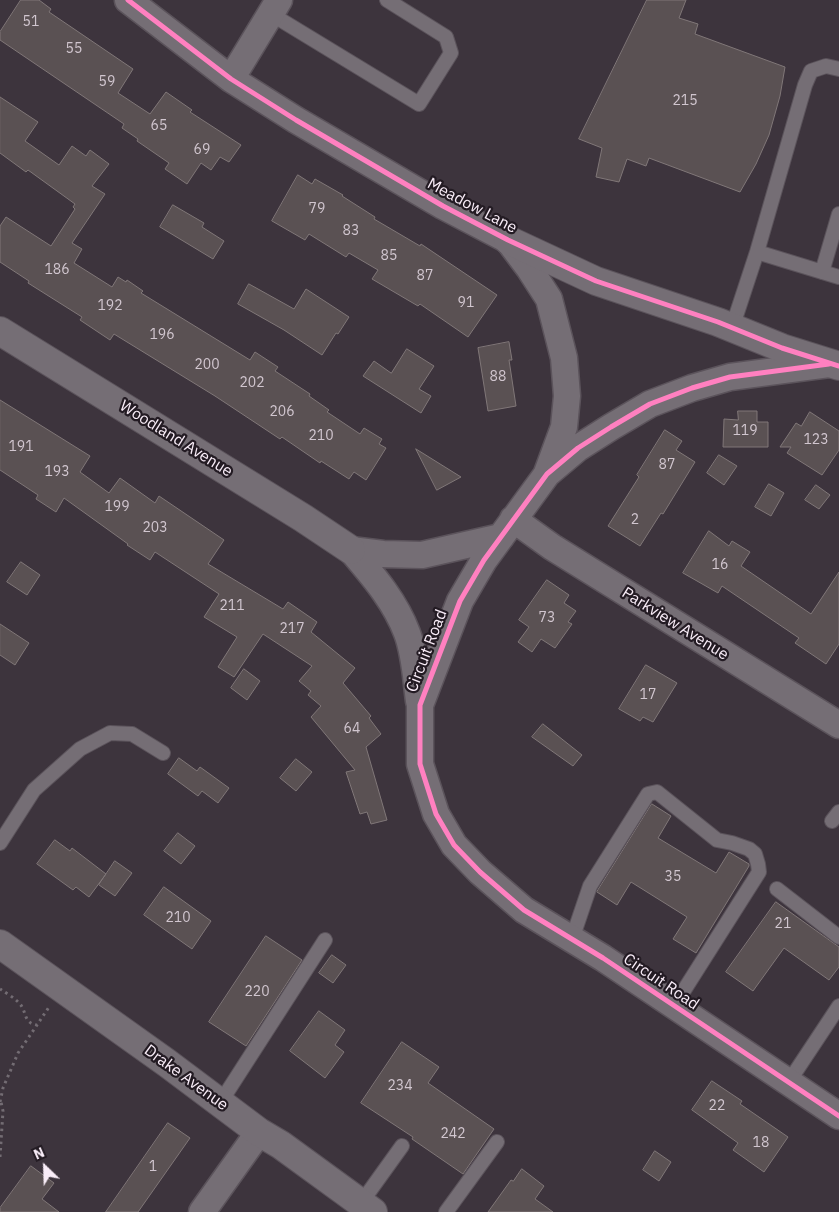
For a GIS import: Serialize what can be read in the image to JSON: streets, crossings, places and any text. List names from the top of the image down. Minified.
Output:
{"streets":{"street":["Meadow Lane","Woodland Avenue","Parkview Avenue","Circuit Road","Drake Avenue"]},"crossings":[["Meadow Lane","Circuit Road"],["Woodland Avenue","Parkview Avenue"],["Woodland Avenue","Circuit Road"],["Parkview Avenue","Circuit Road"]],"house_numbers":["51","55","59","215","65","69","79","83","85","186","87","91","192","196","200","88","202","206","119","210","123","191","87","193","199","2","203","16","211","73","217","17","64","35","210","21","220","234","22","242","18","1"],"north":"top left"}
